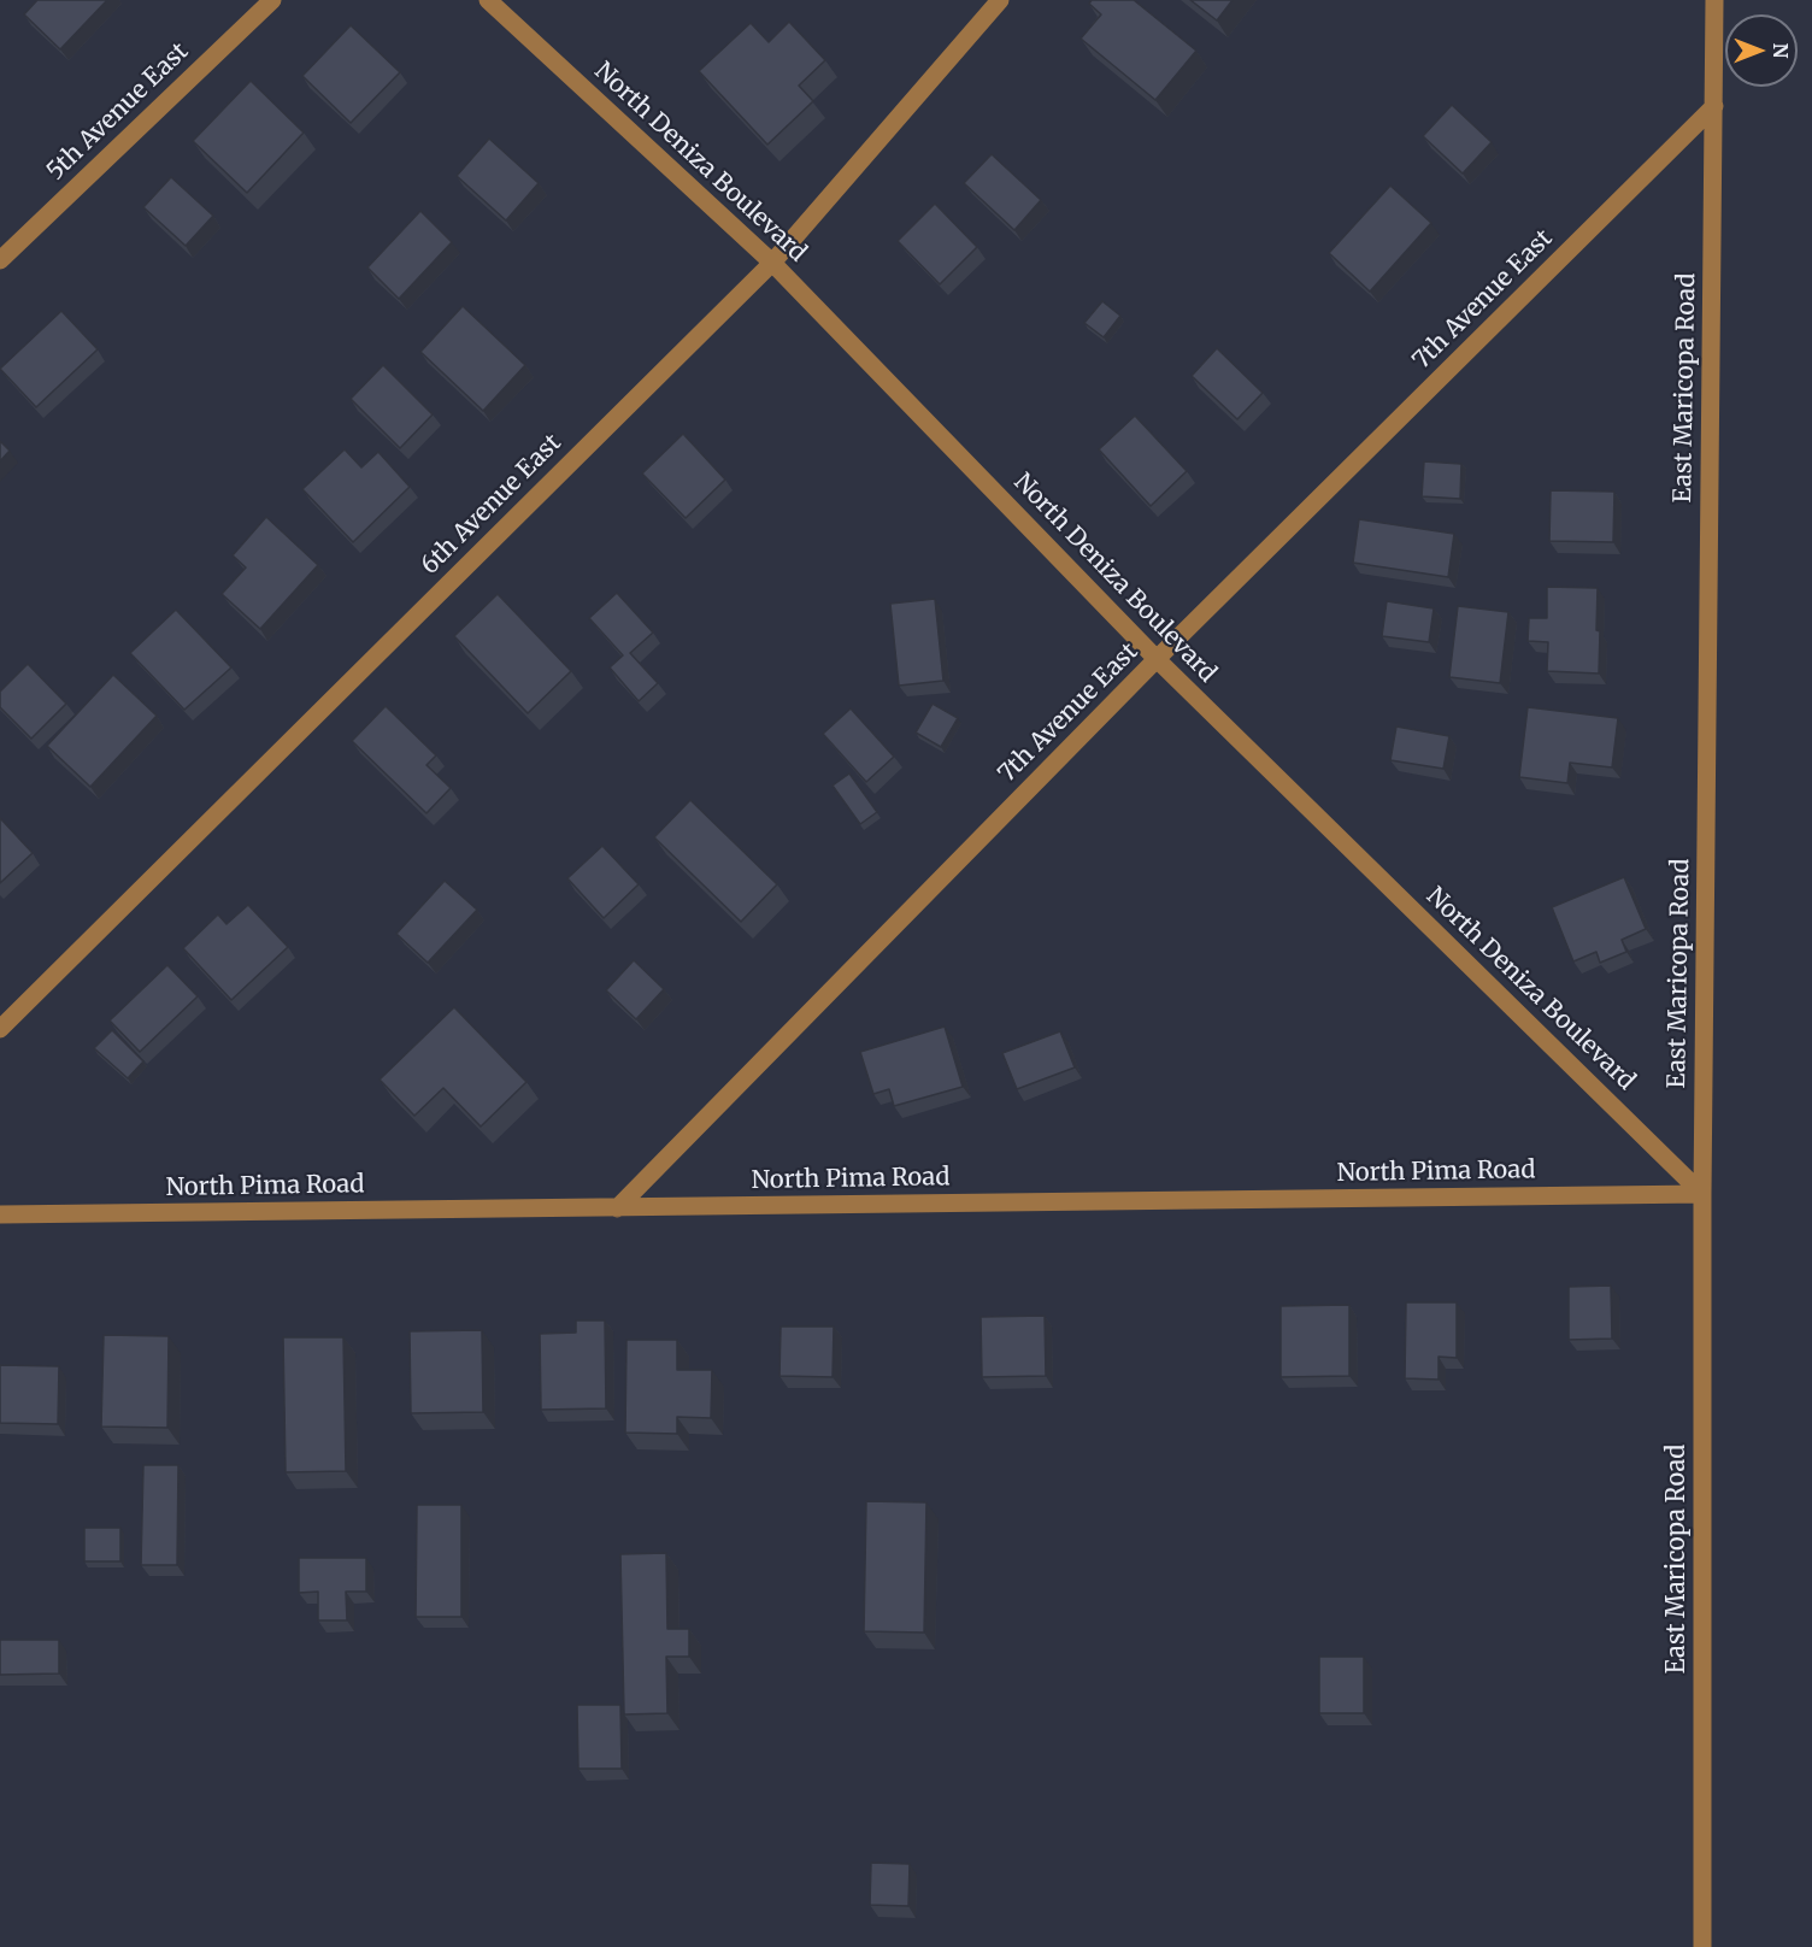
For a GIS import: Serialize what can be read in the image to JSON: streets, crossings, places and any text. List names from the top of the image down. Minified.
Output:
{"streets":{"street":["5th Avenue East","North Deniza Boulevard","7th Avenue East","East Maricopa Road","6th Avenue East","North Pima Road"]},"crossings":[["North Deniza Boulevard","7th Avenue East"],["North Deniza Boulevard","East Maricopa Road"],["North Deniza Boulevard","6th Avenue East"],["North Deniza Boulevard","North Pima Road"],["7th Avenue East","East Maricopa Road"],["7th Avenue East","North Pima Road"],["East Maricopa Road","North Pima Road"]],"north":"right"}
